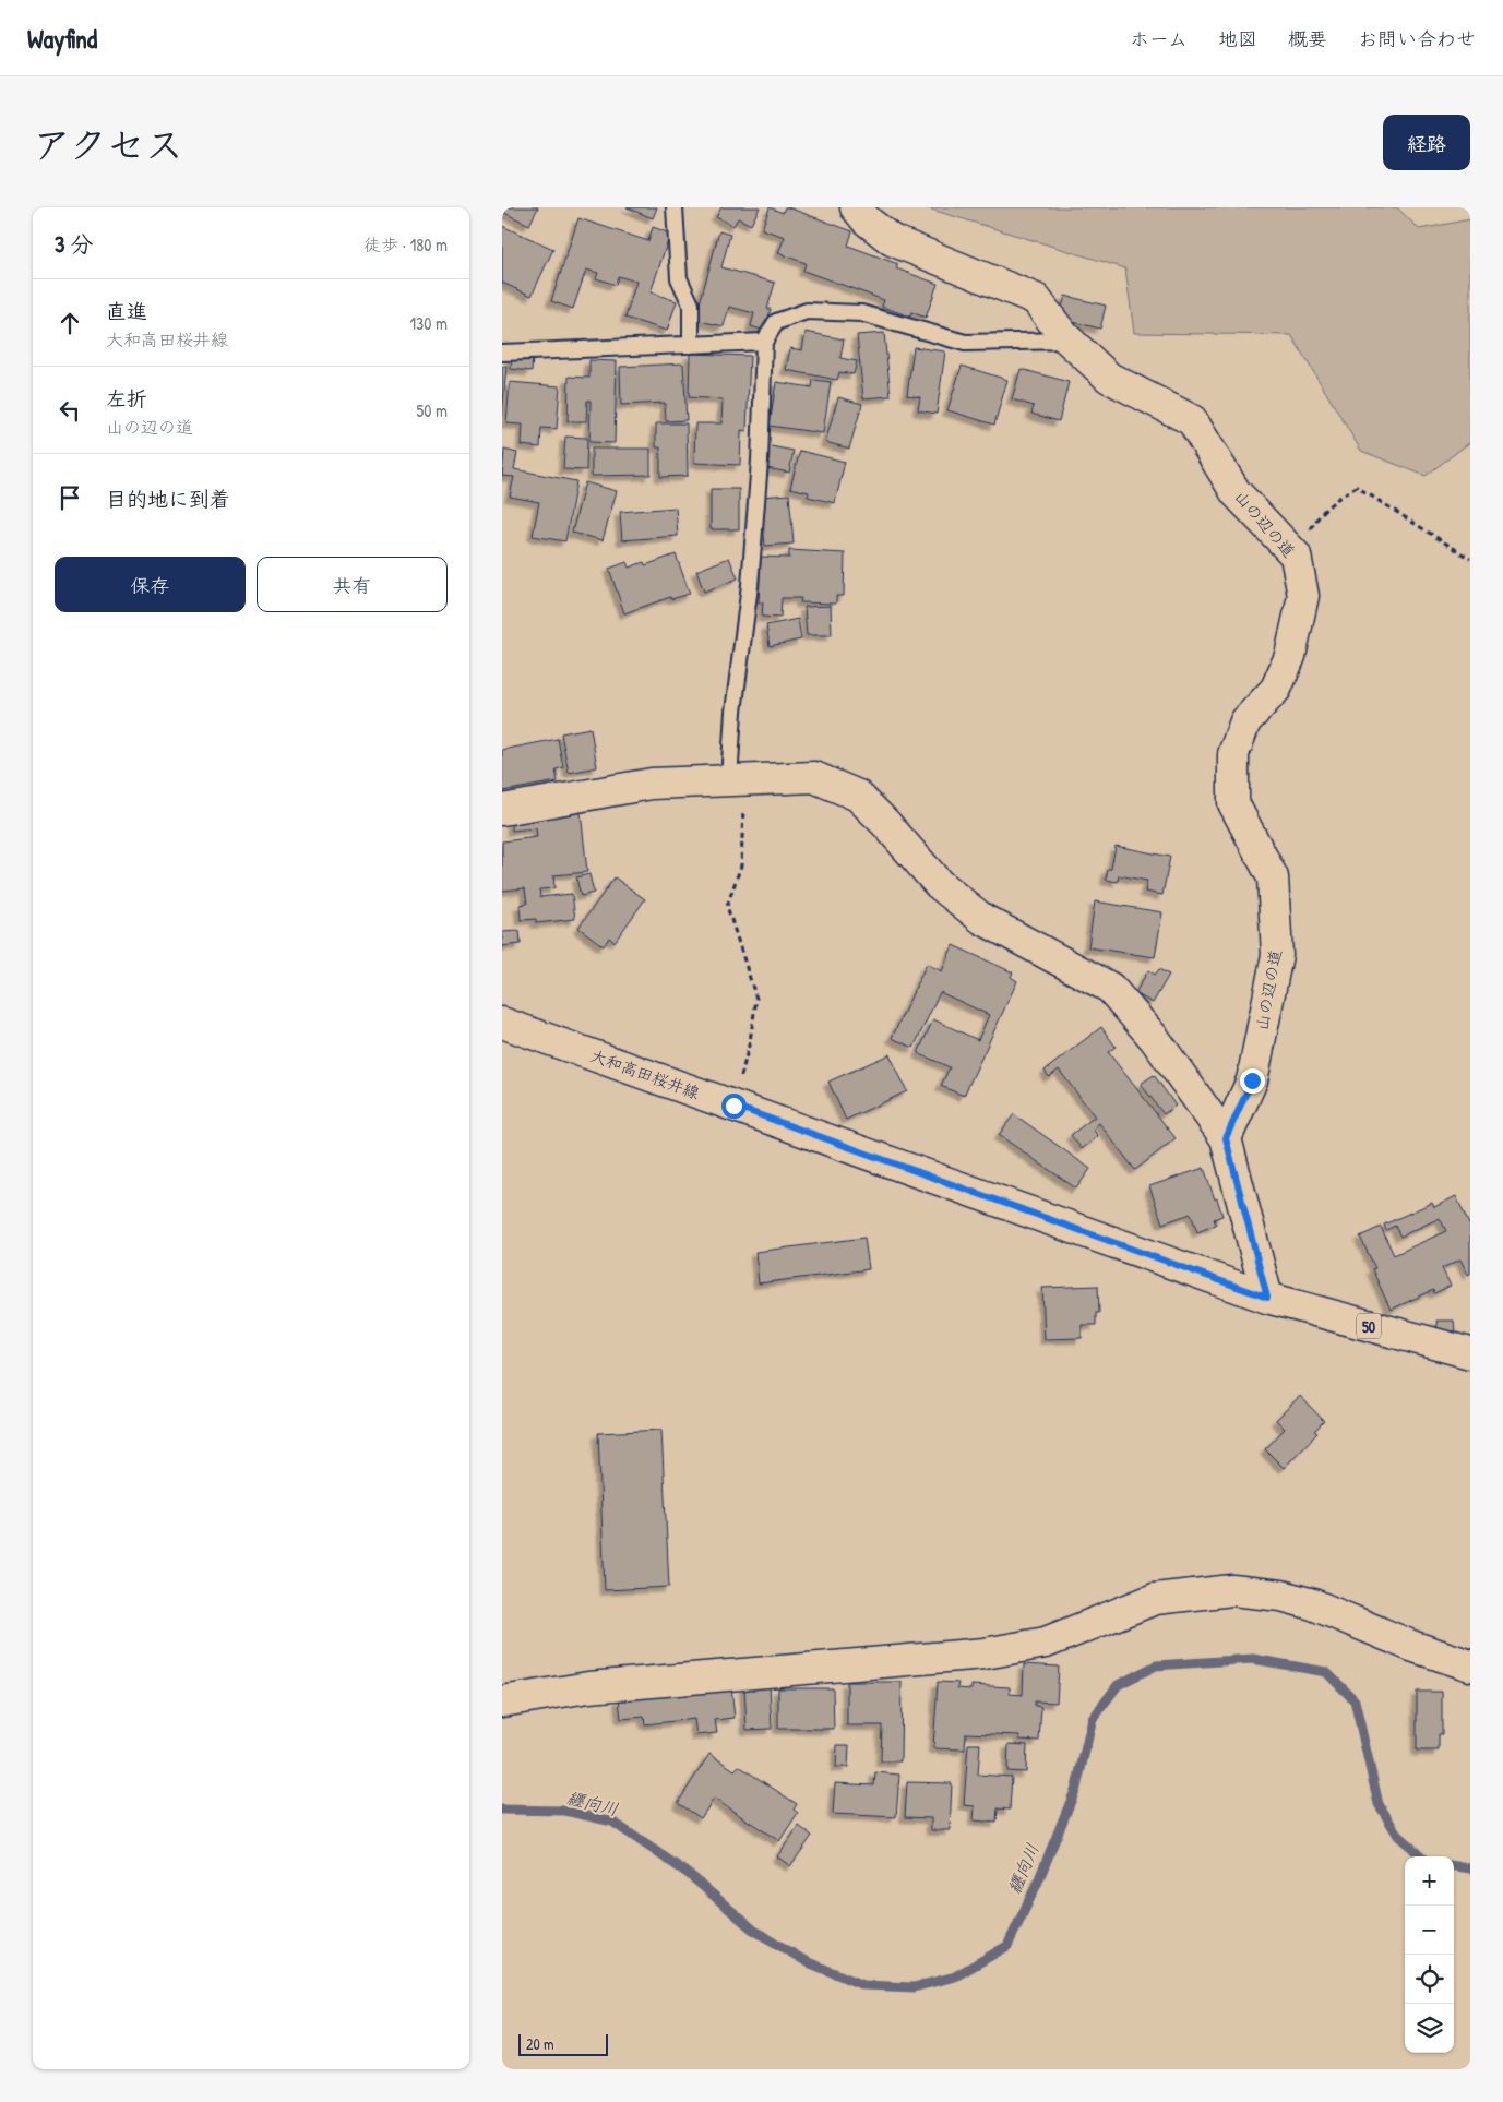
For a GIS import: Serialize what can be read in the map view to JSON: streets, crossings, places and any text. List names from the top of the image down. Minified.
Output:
{"streets":{"street":["山の辺の道","大和高田桜井線","50"]},"water":["纒向川"],"scale_bar":"20 m","page":{"header":"Wayfind","nav":["ホーム","地図","概要","お問い合わせ"],"title":"アクセス","buttons":["経路",["保存","共有"]],"heading":["3 分","徒歩 · 180 m"],"list":[["直進","大和高田桜井線","130 m"],["左折","山の辺の道","50 m"],"目的地に到着"],"map_buttons":["+","−"],"scale":"20 m"}}
